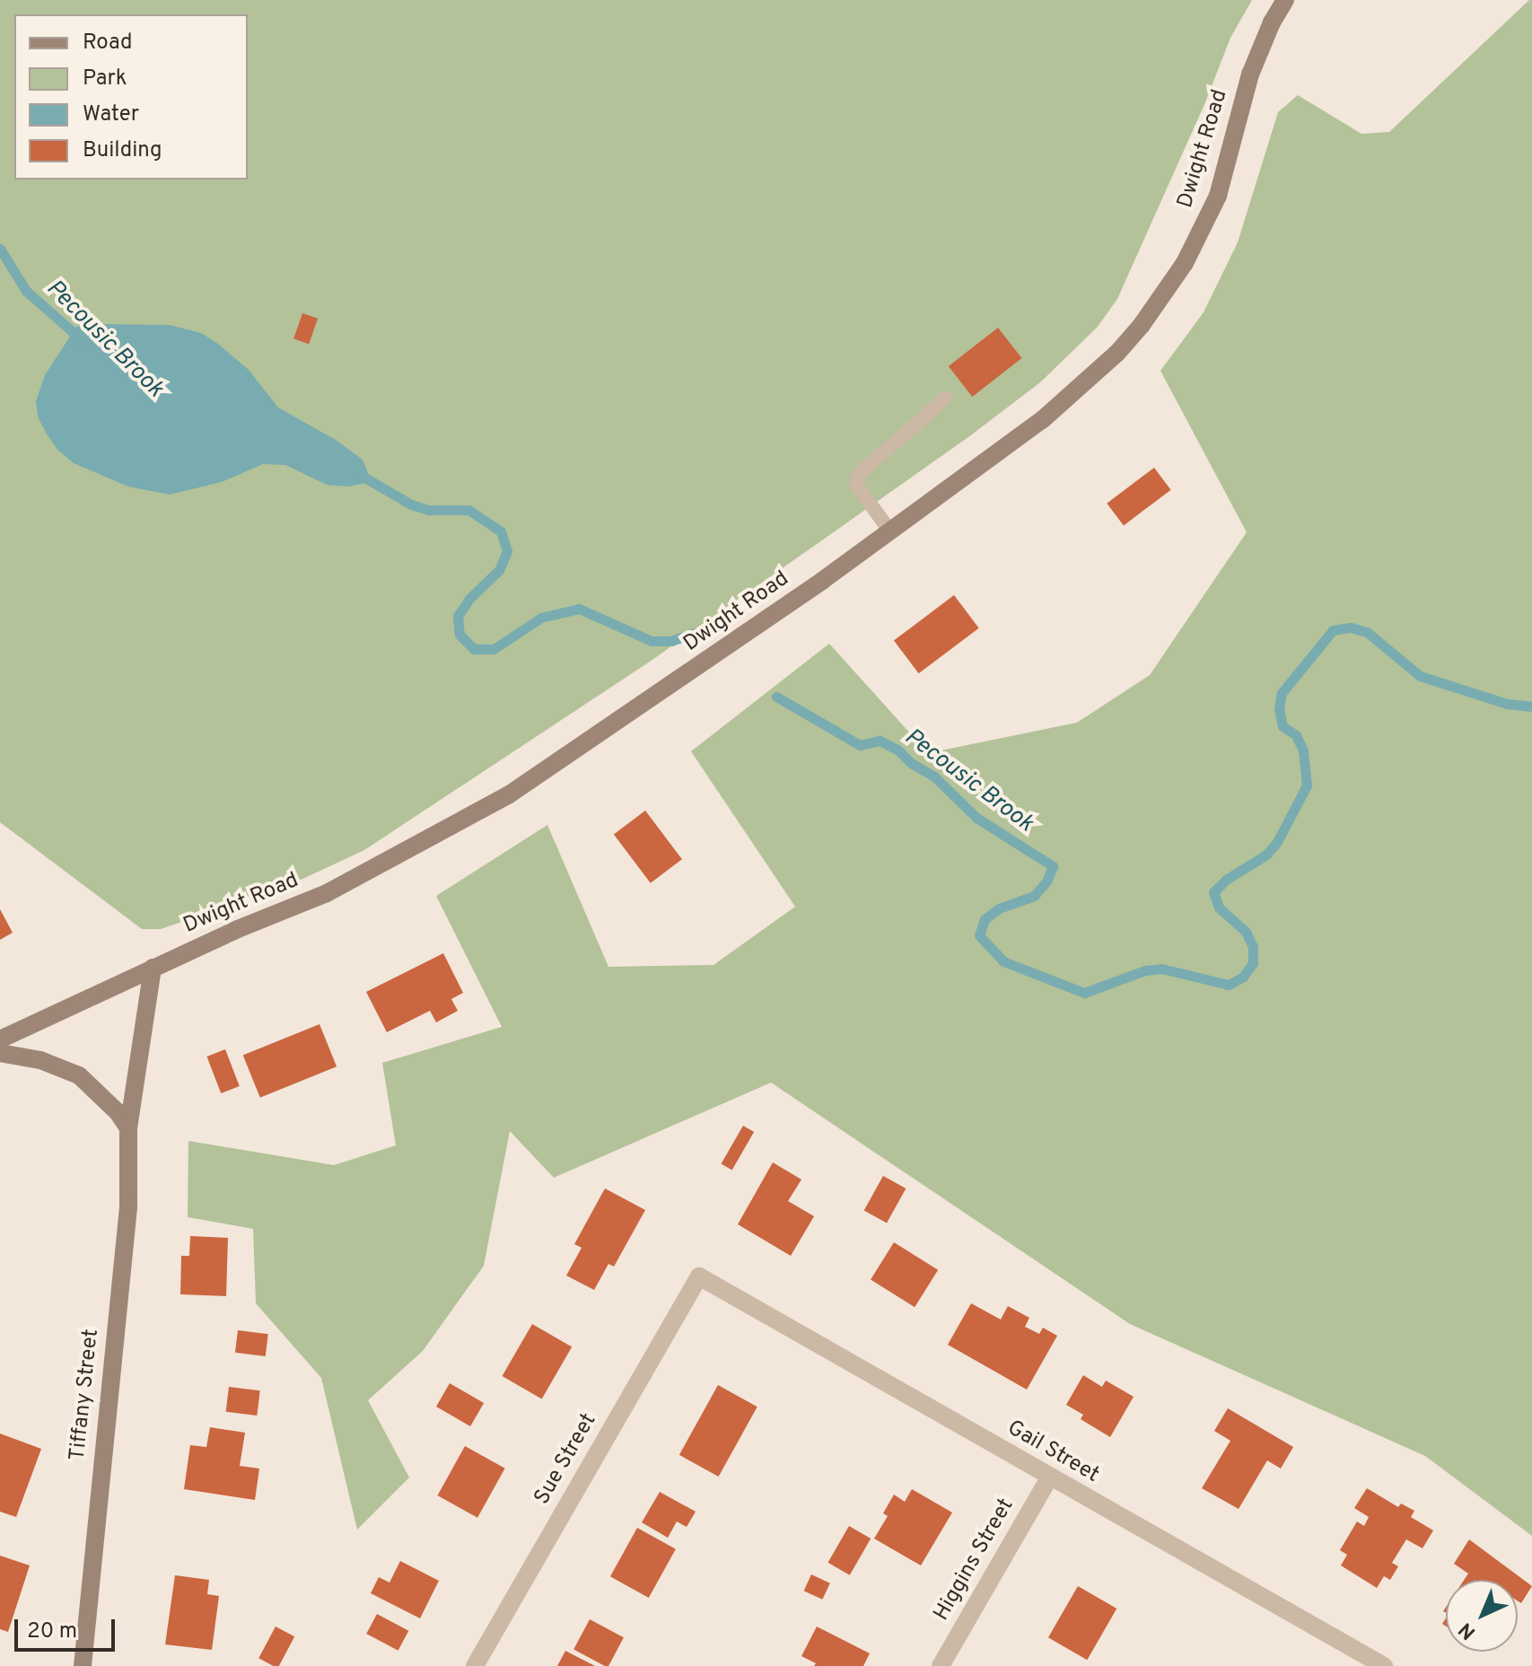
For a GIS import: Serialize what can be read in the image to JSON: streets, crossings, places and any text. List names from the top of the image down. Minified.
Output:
{"streets":{"main road":["Dwight Road","Tiffany Street"],"street":["Gail Street","Sue Street","Higgins Street"]},"crossings":[["Dwight Road","Tiffany Street"],["Gail Street","Sue Street"],["Gail Street","Higgins Street"]],"water":["Pecousic Brook"],"legend":["Road","Park","Water","Building"],"scale_bar":"20 m","north":"bottom left"}
